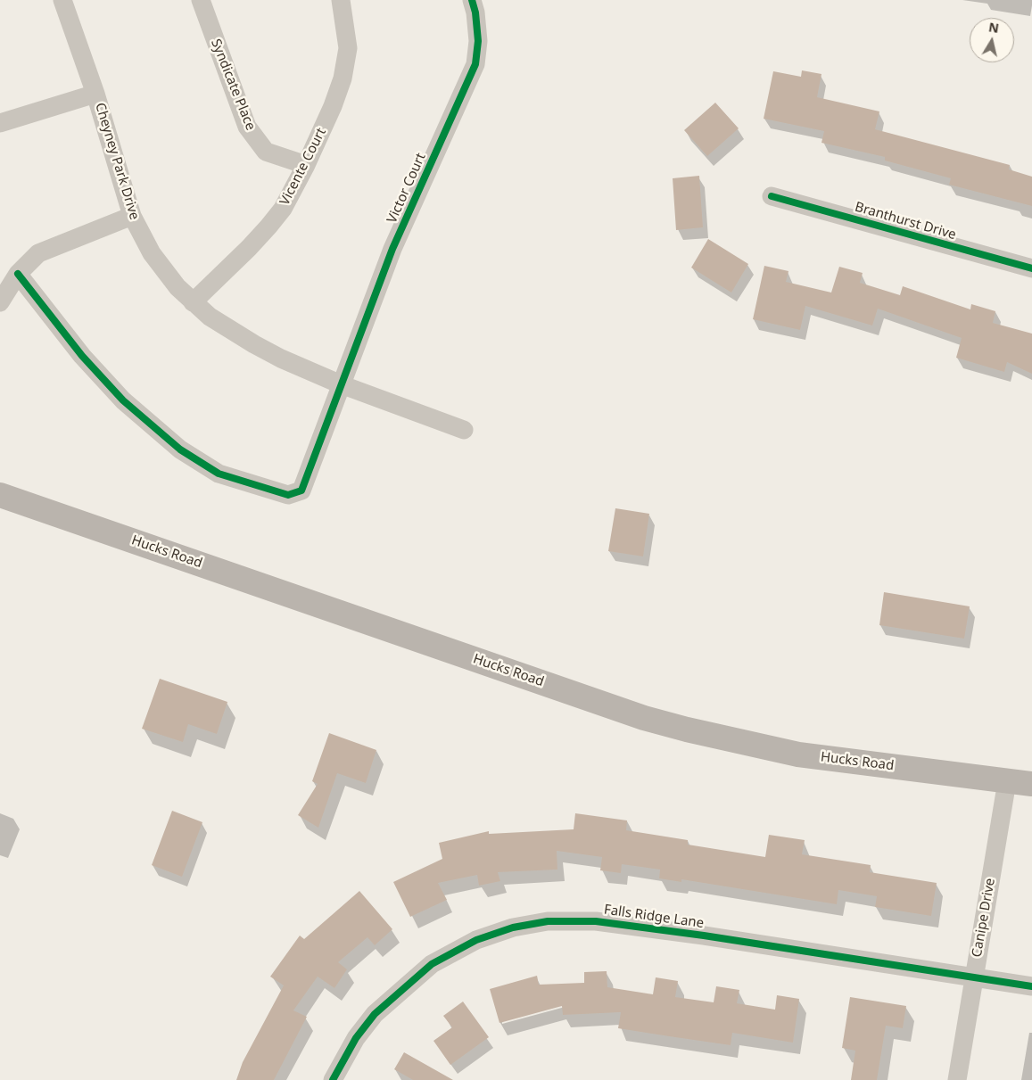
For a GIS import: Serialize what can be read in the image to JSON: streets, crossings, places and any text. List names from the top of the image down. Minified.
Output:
{"streets":{"main road":["Hucks Road"],"street":["Syndicate Place","Cheyney Park Drive","Vicente Court","Victor Court","Branthurst Drive","Falls Ridge Lane","Canipe Drive"]},"crossings":[["Syndicate Place","Vicente Court"],["Cheyney Park Drive","Vicente Court"],["Cheyney Park Drive","Victor Court"],["Hucks Road","Canipe Drive"],["Falls Ridge Lane","Canipe Drive"]],"north":"top"}
